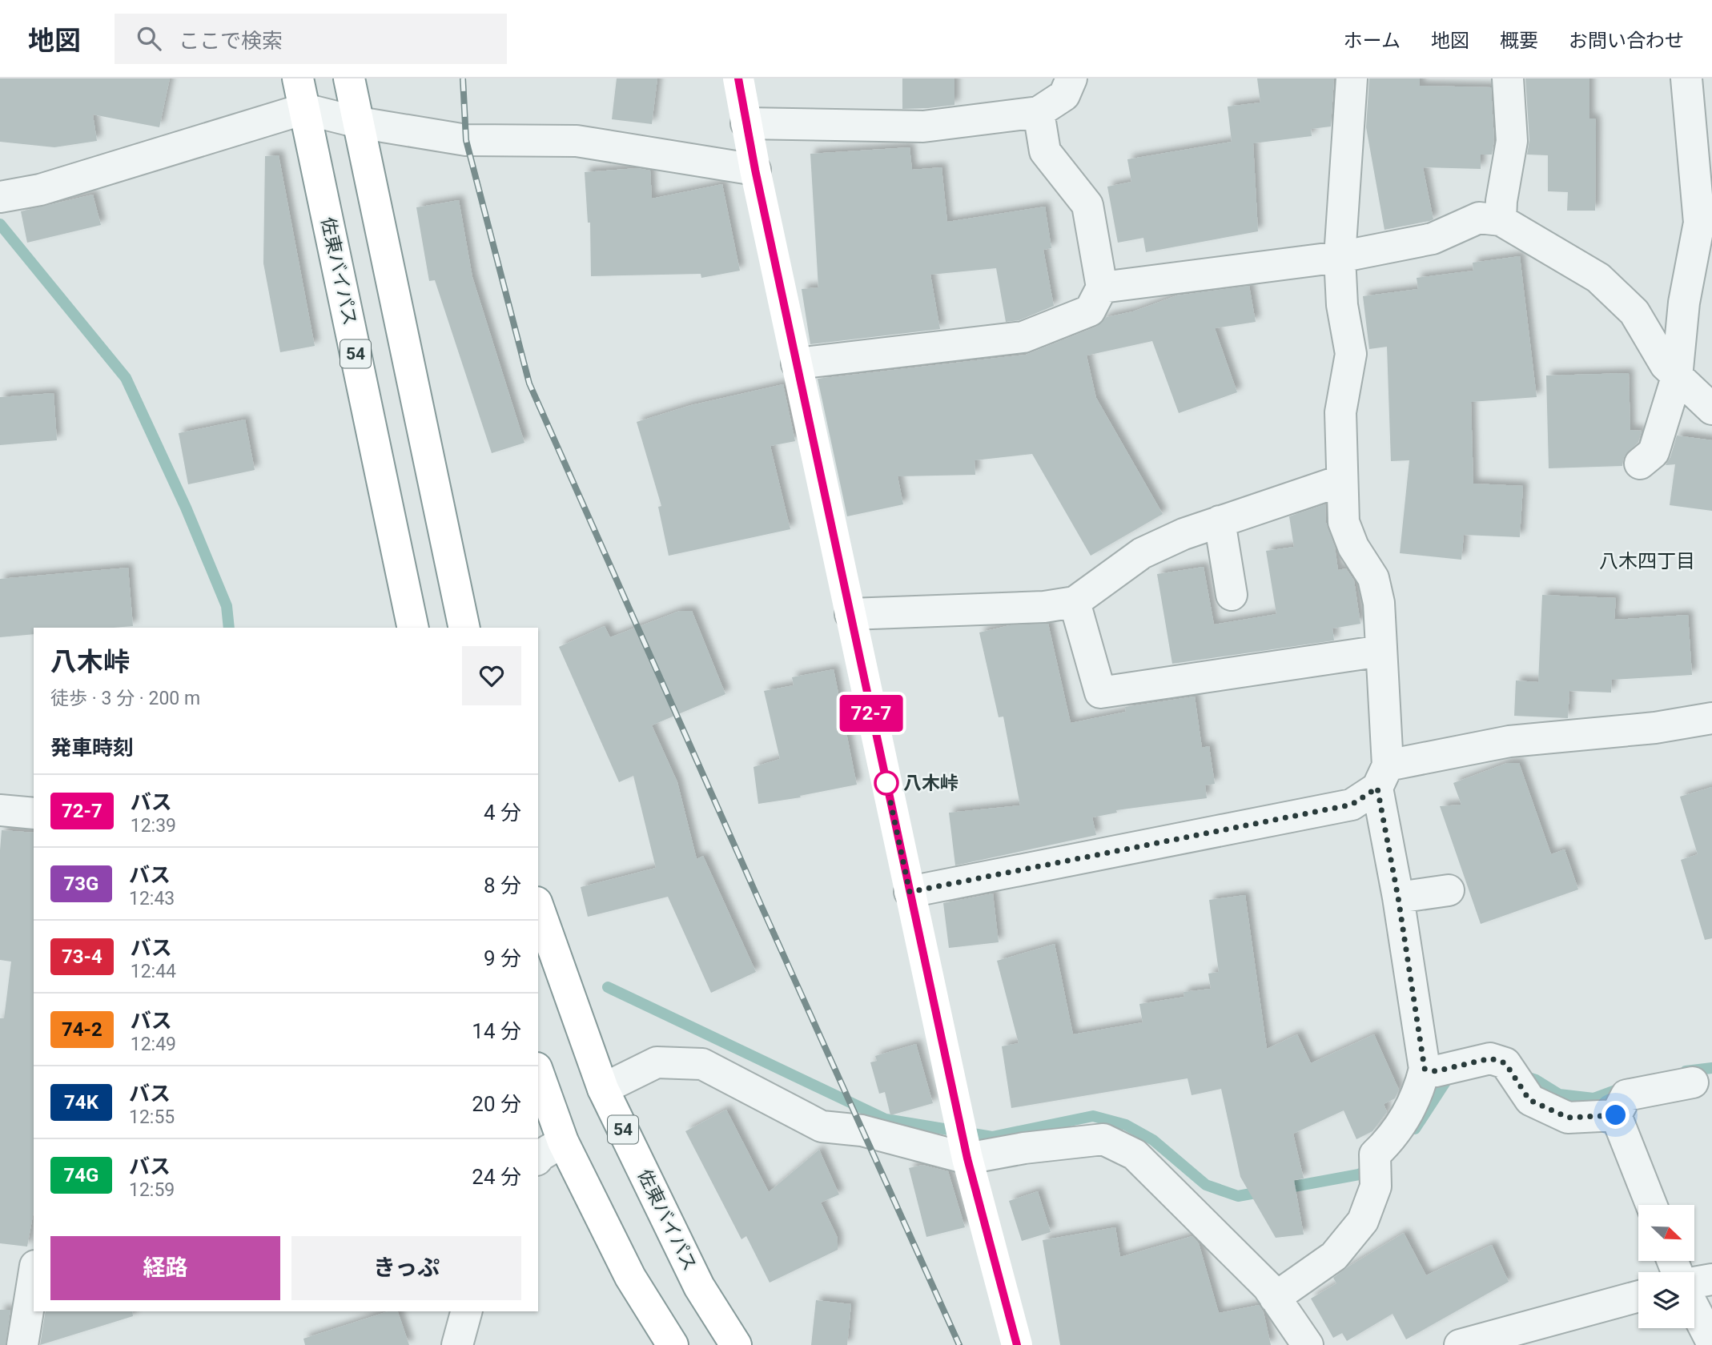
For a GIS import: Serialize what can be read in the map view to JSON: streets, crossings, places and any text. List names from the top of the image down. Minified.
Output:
{"streets":{"main road":["佐東バイパス","54"]},"districts":["八木四丁目"],"places":["八木峠"],"lines":["bus line 72-7"],"north":"bottom right","page":{"header":"地図","search":"ここで検索","nav":["ホーム","地図","概要","お問い合わせ"],"on_map":"72-7","heading":[["八木峠","徒歩 · 3 分 · 200 m"],"発車時刻"],"list":[{"mark":"72-7","name":"バス","note":"12:39","value":"4 分"},{"mark":"73G","name":"バス","note":"12:43","value":"8 分"},{"mark":"73-4","name":"バス","note":"12:44","value":"9 分"},{"mark":"74-2","name":"バス","note":"12:49","value":"14 分"},{"mark":"74K","name":"バス","note":"12:55","value":"20 分"},{"mark":"74G","name":"バス","note":"12:59","value":"24 分"}],"buttons":["経路","きっぷ"]}}
